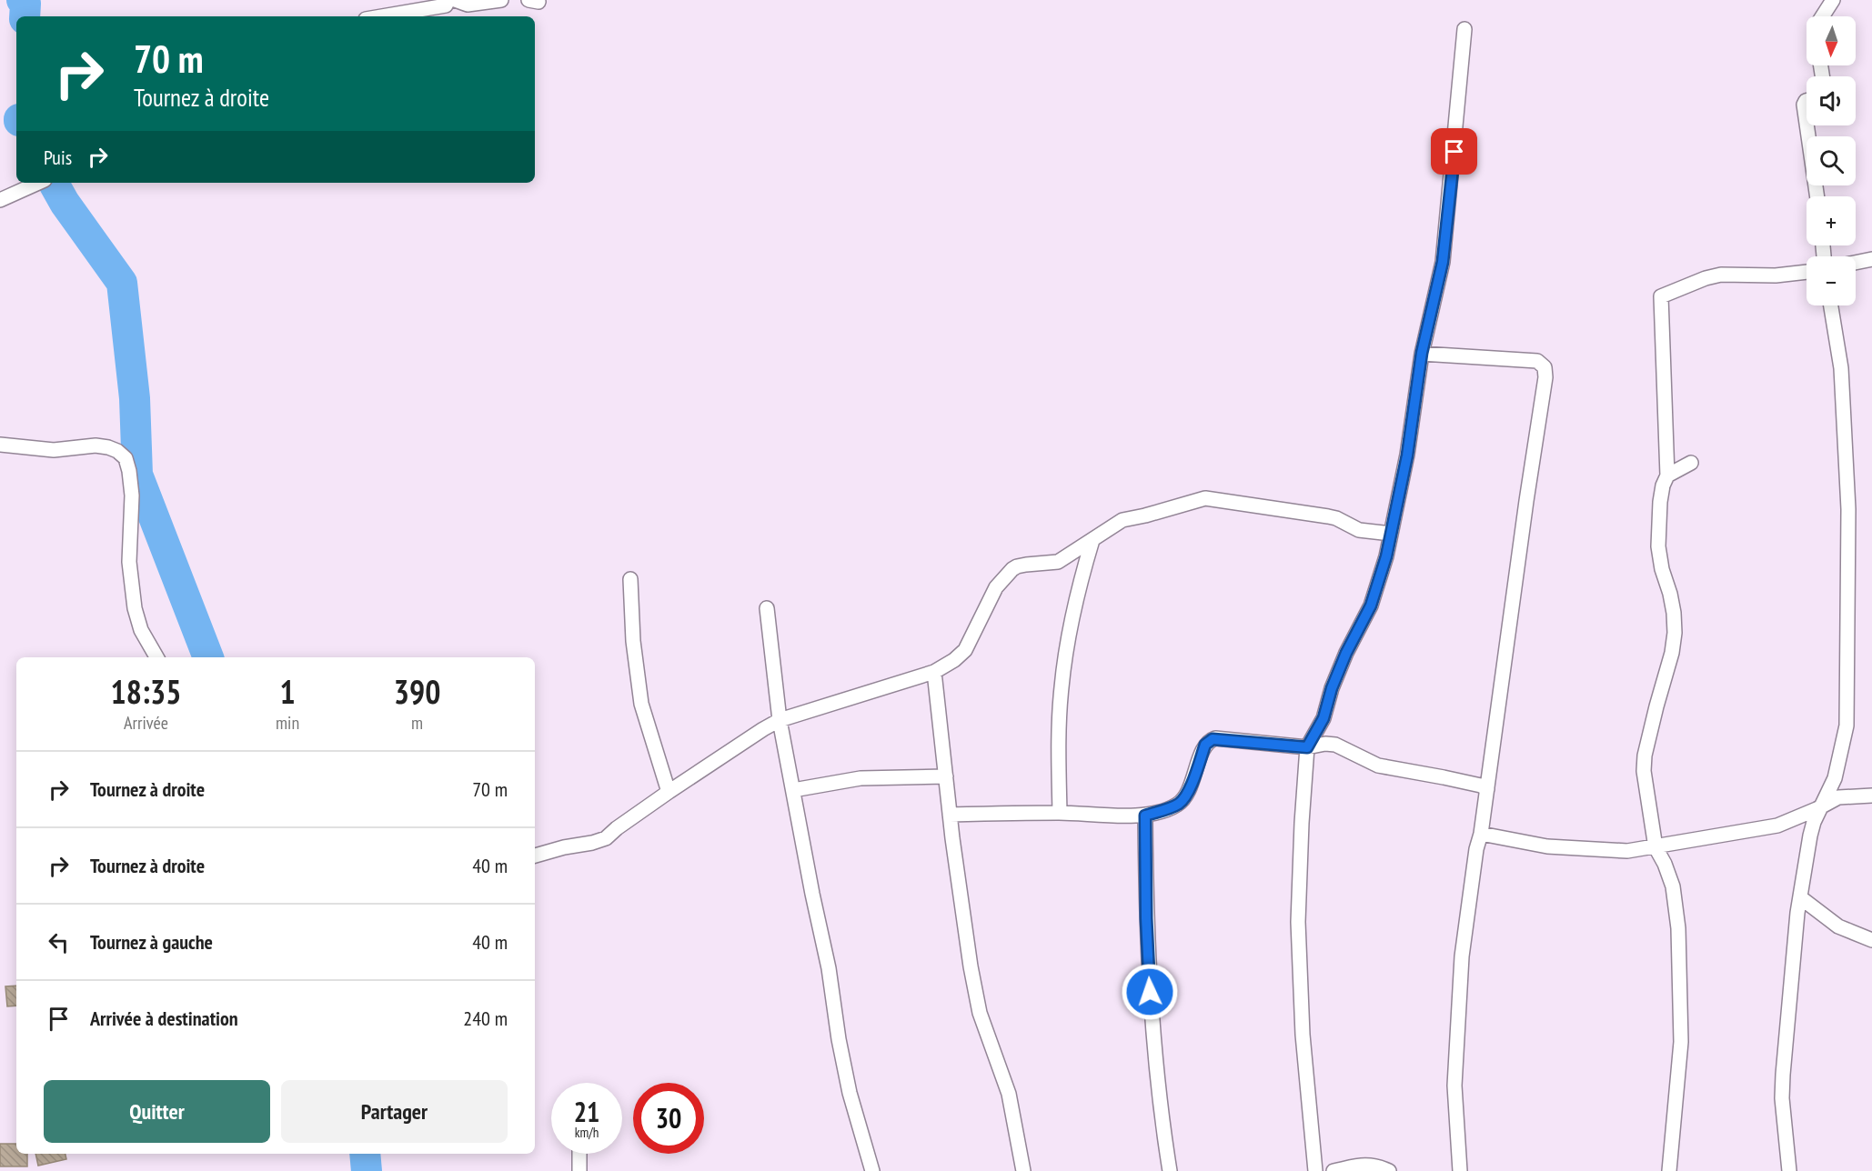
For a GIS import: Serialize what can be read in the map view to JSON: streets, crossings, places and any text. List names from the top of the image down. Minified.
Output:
{"north":"bottom","page":{"map_buttons":["+","−"],"turn":["70 m","Tournez à droite"],"then":"Puis","eta":["18:35","Arrivée","1","min","390","m"],"list":[{"name":"Tournez à droite","value":"70 m"},{"name":"Tournez à droite","value":"40 m"},{"name":"Tournez à gauche","value":"40 m"},{"name":"Arrivée à destination","value":"240 m"}],"buttons":["Quitter","Partager"],"speed":"21 km/h","limit":"30"}}
